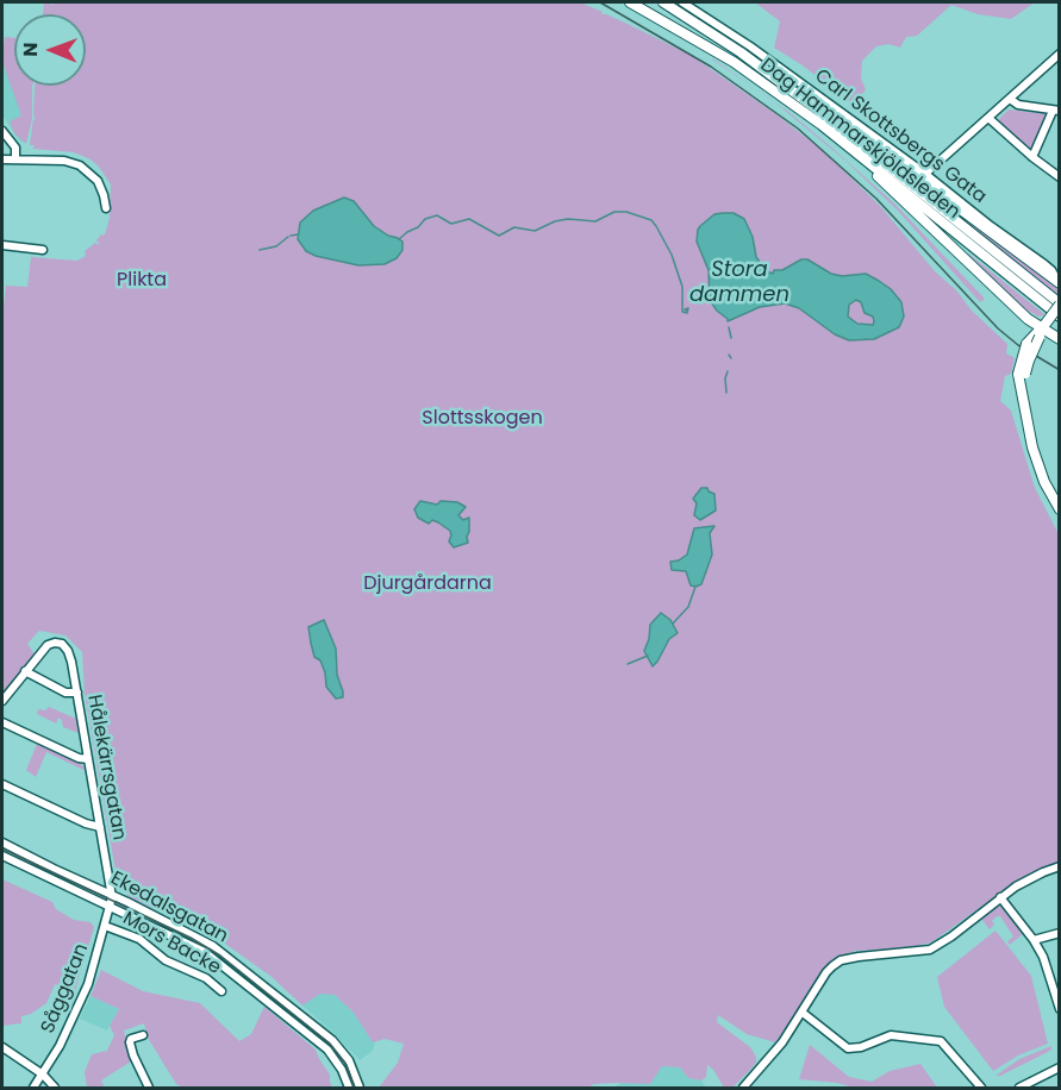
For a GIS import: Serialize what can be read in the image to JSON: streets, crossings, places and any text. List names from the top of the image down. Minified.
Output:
{"streets":{"main road":["Dag Hammarskjöldsleden"],"street":["Carl Skottsbergs Gata","Hålekärrsgatan","Ekedalsgatan","Mors Backe","Såggatan"]},"crossings":[["Hålekärrsgatan","Ekedalsgatan"],["Hålekärrsgatan","Såggatan"],["Ekedalsgatan","Såggatan"],["Mors Backe","Såggatan"]],"water":["Stora dammen"],"parks":["Plikta","Slottsskogen","Djurgårdarna"],"north":"left"}
